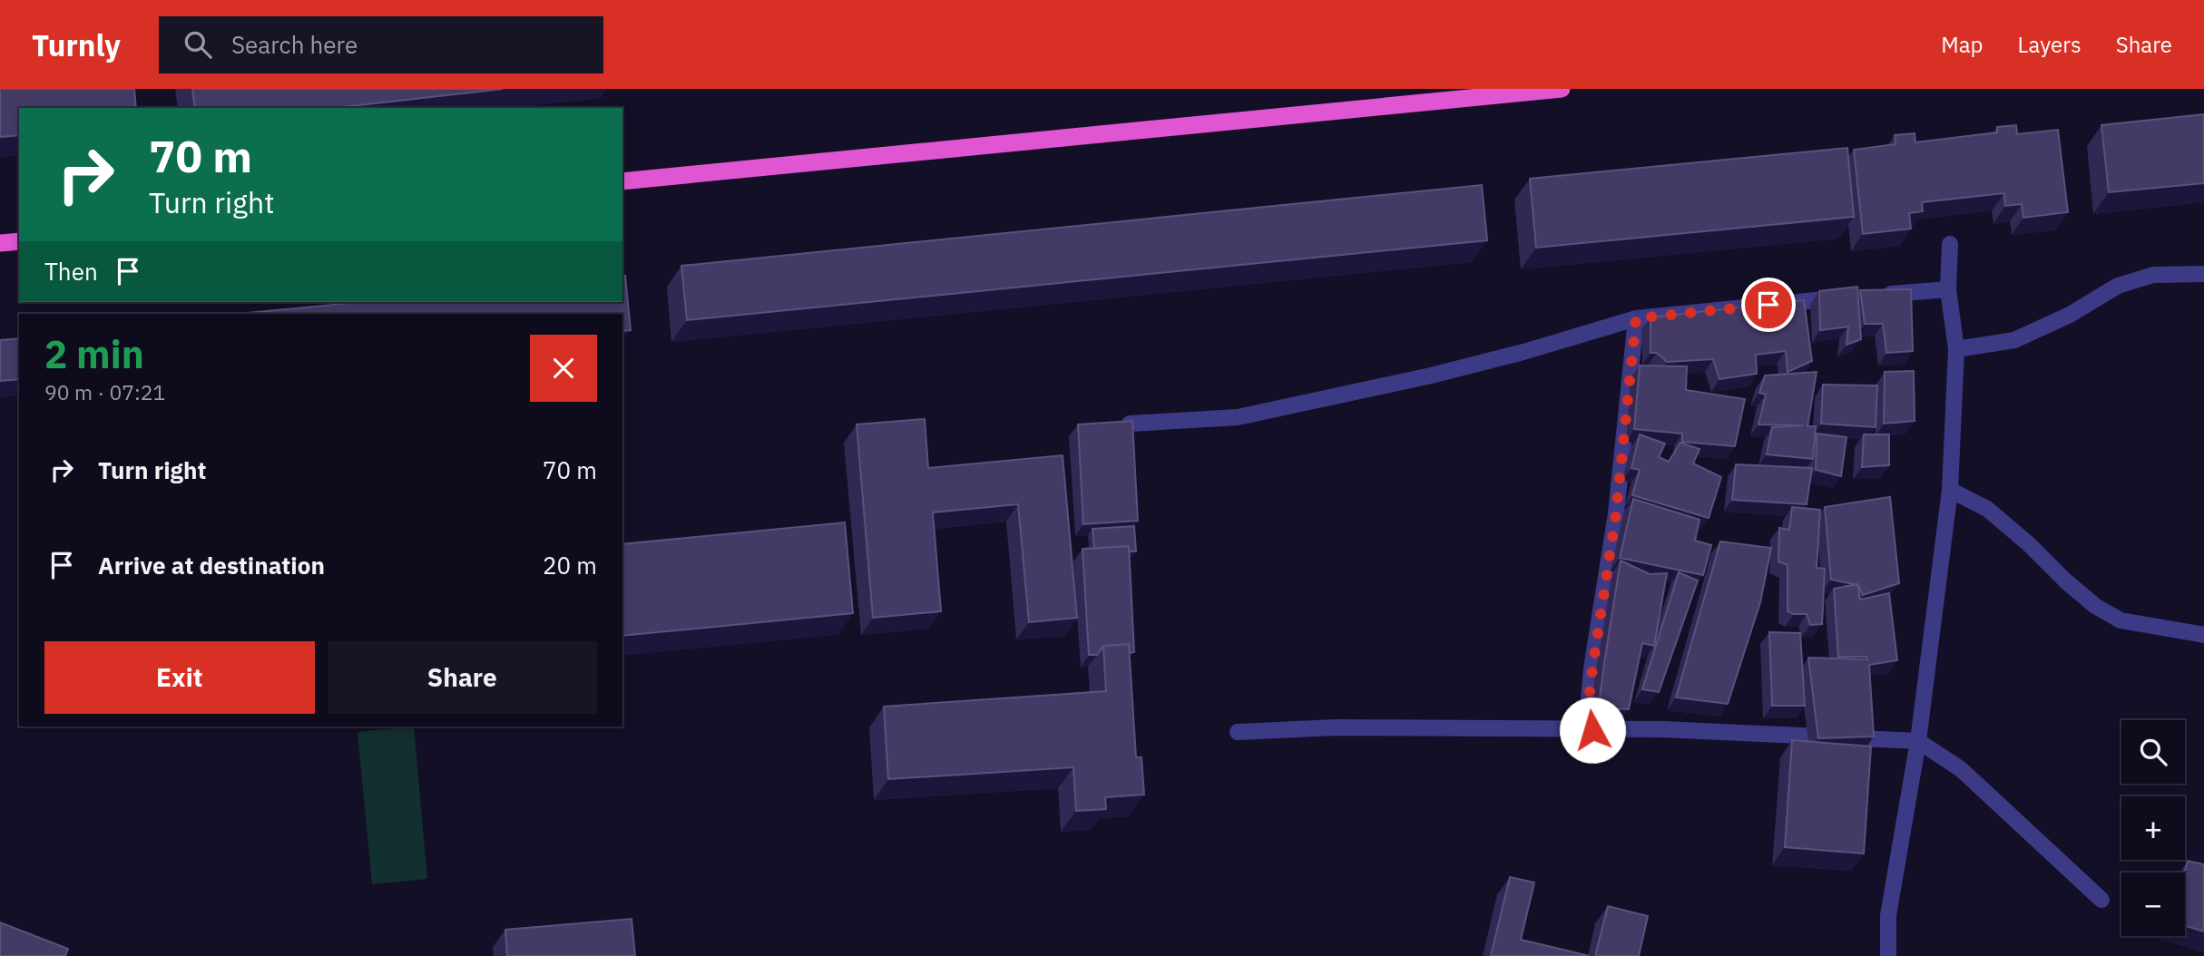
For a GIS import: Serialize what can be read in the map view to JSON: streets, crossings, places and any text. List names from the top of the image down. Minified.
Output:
{"page":{"header":"Turnly","search":"Search here","nav":["Map","Layers","Share"],"turn":["70 m","Turn right"],"then":"Then","heading":["2 min","90 m · 07:21"],"list":[{"name":"Turn right","value":"70 m"},{"name":"Arrive at destination","value":"20 m"}],"buttons":["Exit","Share"],"map_buttons":["+","−"]}}
